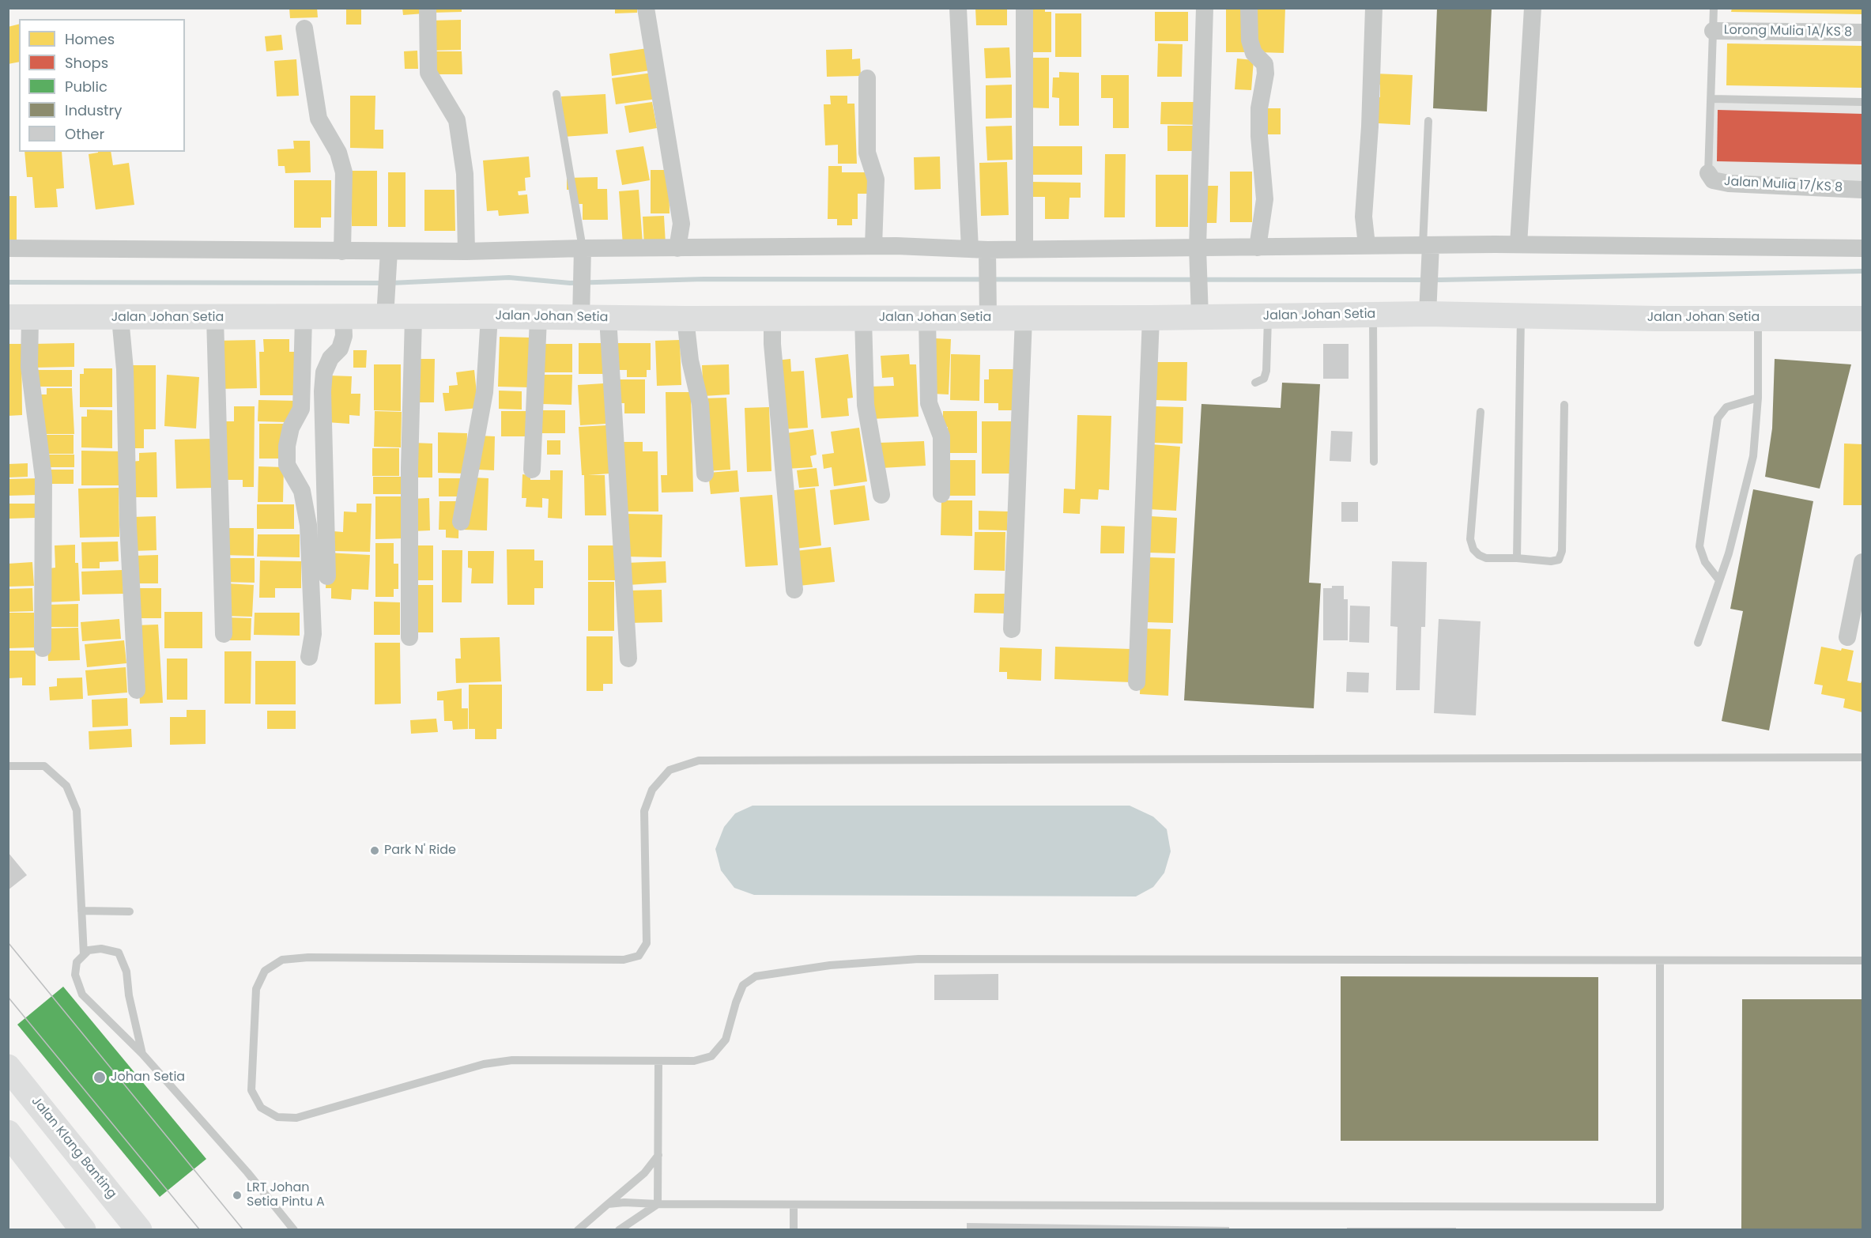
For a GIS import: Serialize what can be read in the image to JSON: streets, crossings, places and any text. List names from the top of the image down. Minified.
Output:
{"streets":{"highway":["Jalan Klang Banting"],"main road":["Jalan Johan Setia"],"street":["Lorong Mulia 1A/KS 8","Jalan Mulia 17/KS 8"]},"places":["Park N' Ride","Johan Setia","LRT Johan Setia Pintu A"],"legend":["Homes","Shops","Public","Industry","Other"]}
